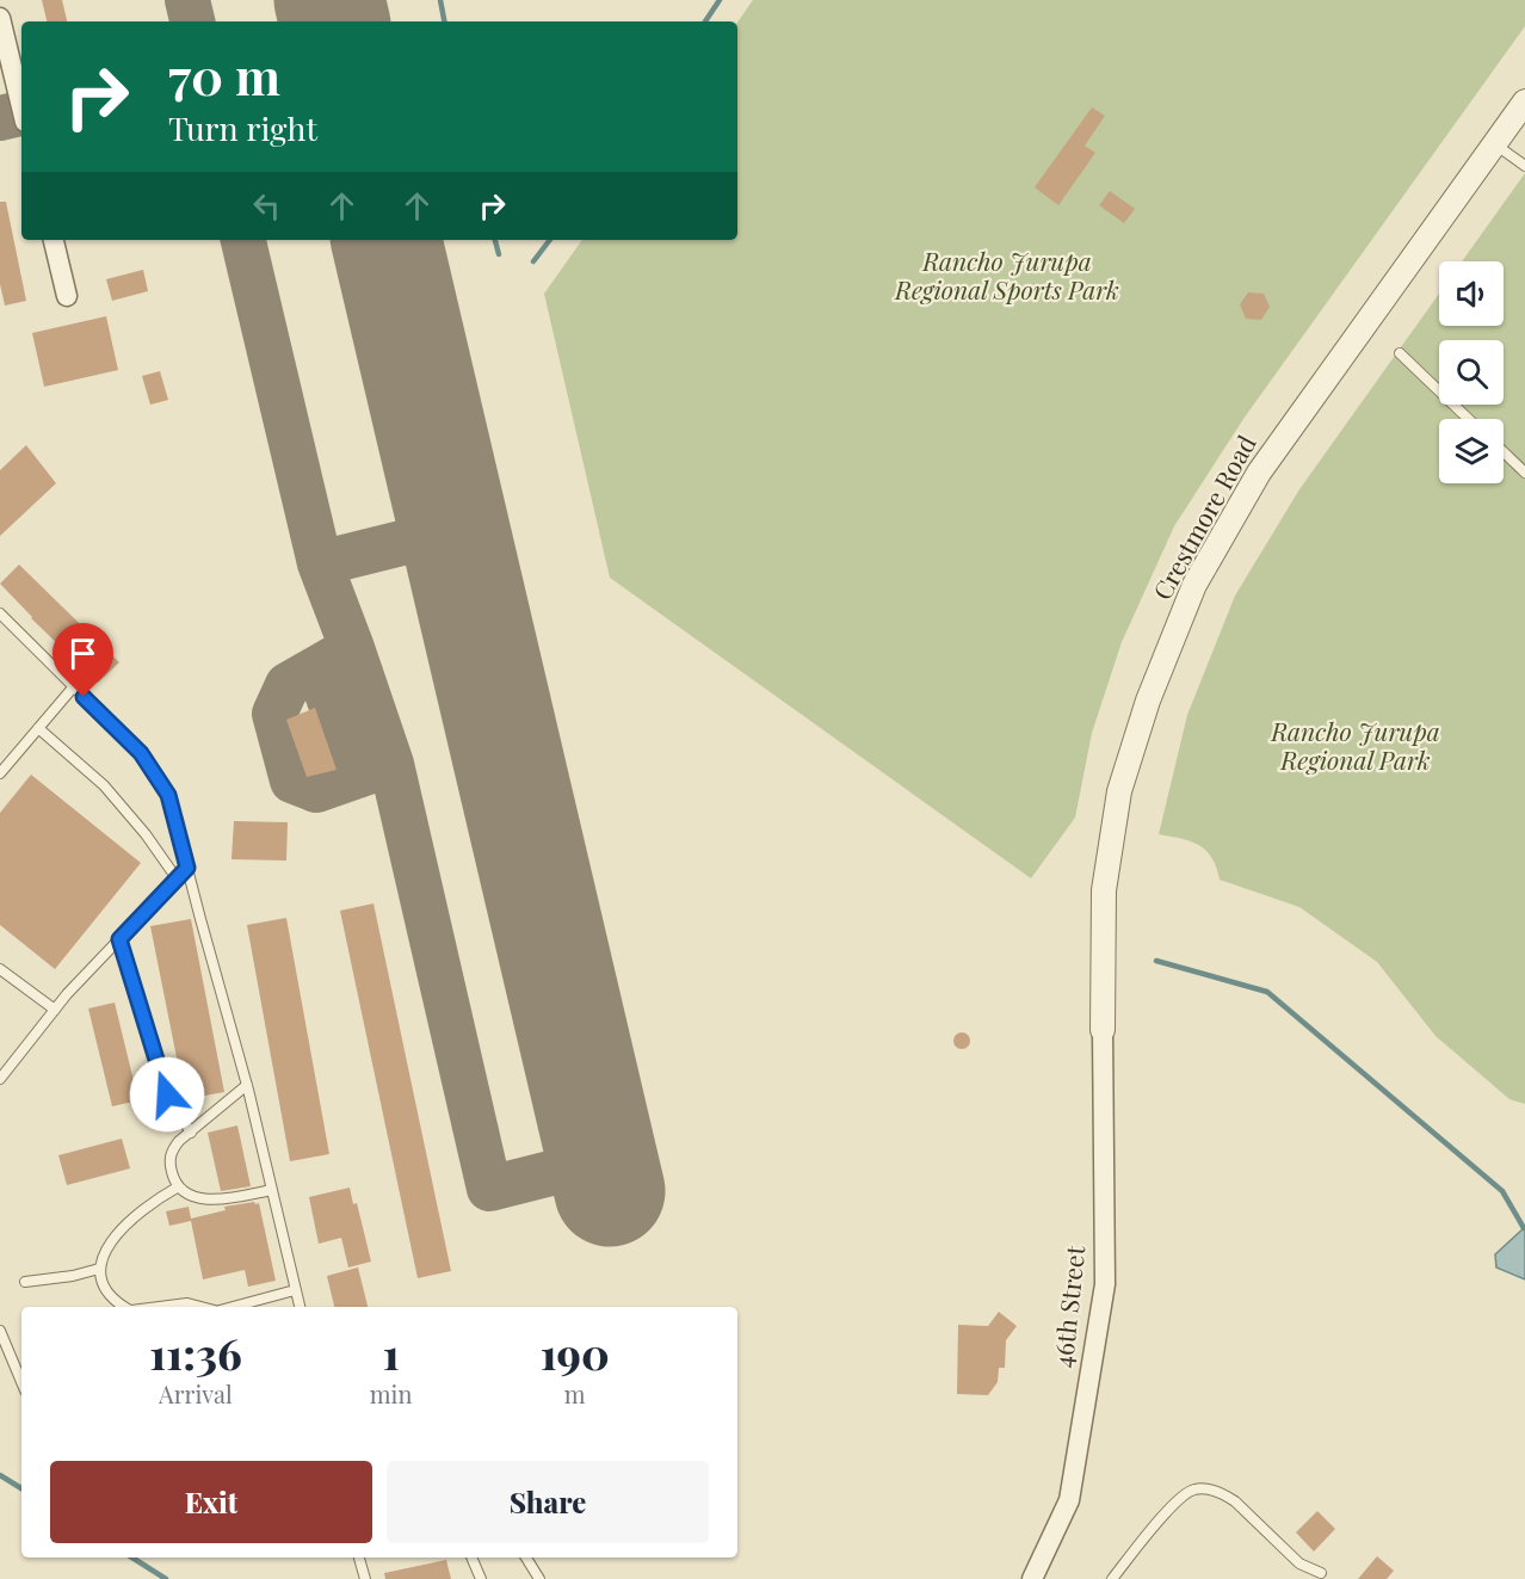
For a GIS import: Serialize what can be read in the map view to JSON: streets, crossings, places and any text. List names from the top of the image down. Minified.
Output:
{"streets":{"street":["Crestmore Road","46th Street"]},"crossings":[["Crestmore Road","46th Street"]],"parks":["Rancho Jurupa Regional Sports Park","Rancho Jurupa Regional Park"],"page":{"turn":["70 m","Turn right"],"eta":["11:36","Arrival","1","min","190","m"],"buttons":["Exit","Share"]}}
